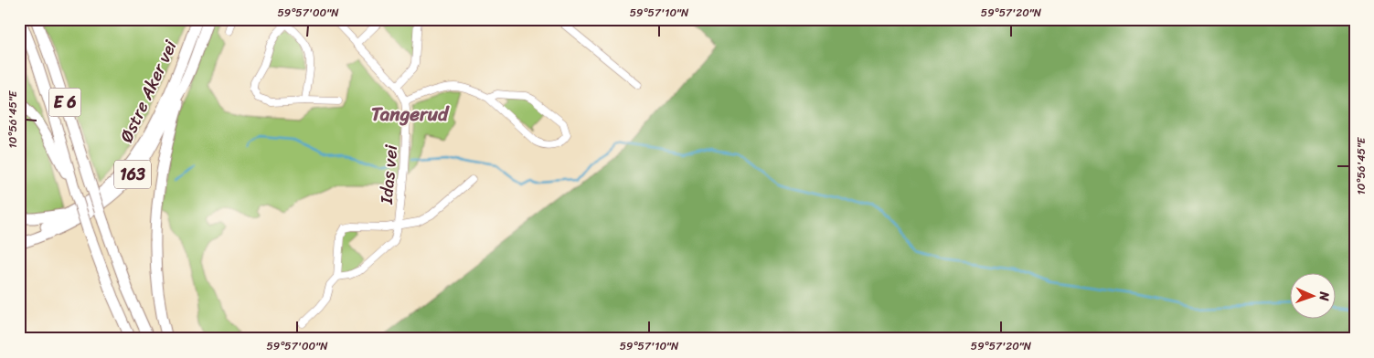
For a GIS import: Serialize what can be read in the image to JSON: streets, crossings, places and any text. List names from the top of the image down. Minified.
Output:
{"streets":{"highway":["Østre Aker vei","E 6","163"],"street":["Idas vei"]},"districts":["Tangerud"],"north":"right","coordinates":["59°57'00\"N","59°57'10\"N","59°57'20\"N","10°56'45\"E"]}
